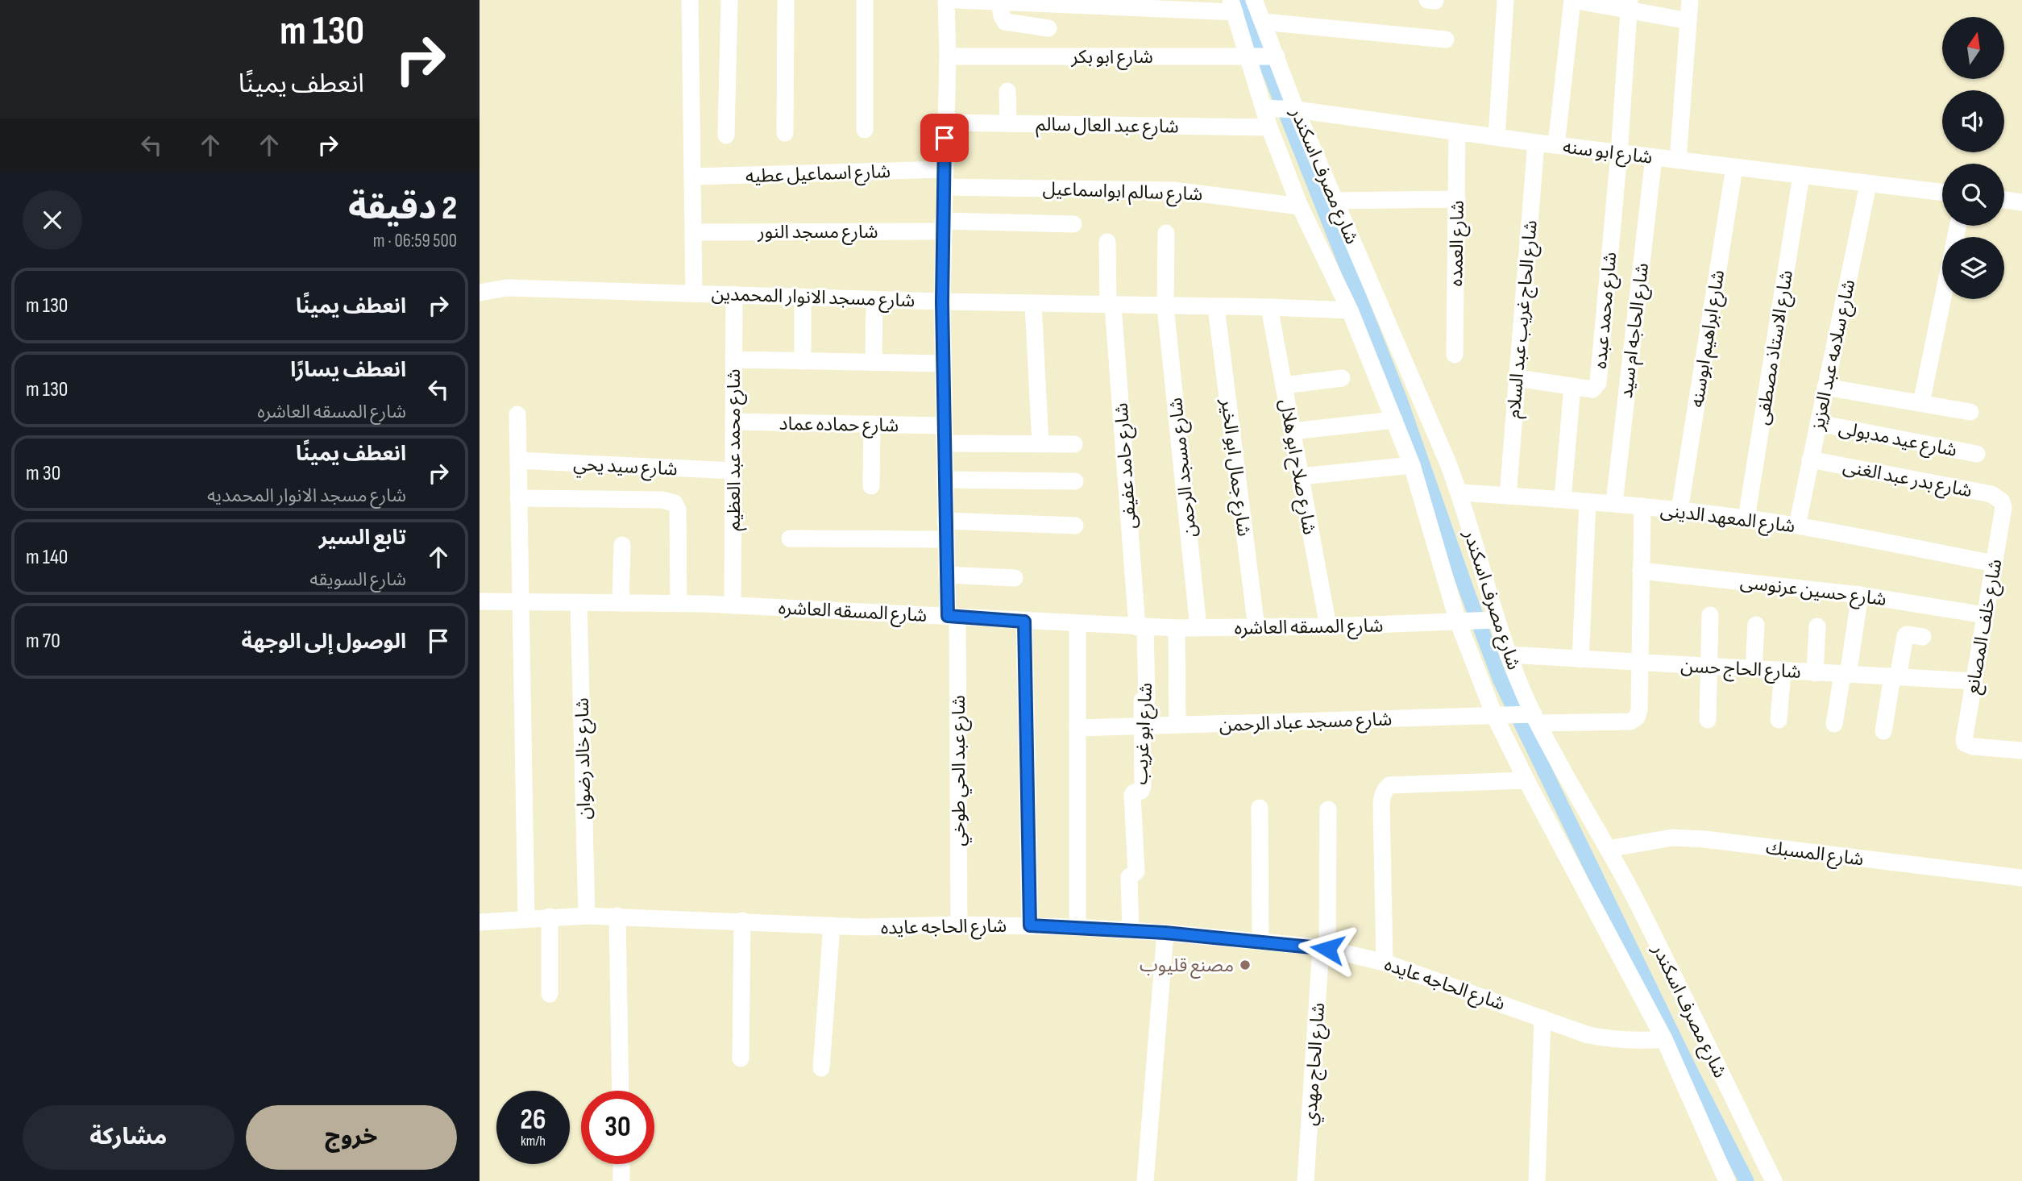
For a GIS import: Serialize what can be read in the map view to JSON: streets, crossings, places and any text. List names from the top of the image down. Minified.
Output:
{"streets":{"street":["شارع ابو بكر","شارع عبد العال سالم","شارع ابو سنه","شارع اسماعيل عطيه","شارع مصرف اسكندر","شارع سالم ابواسماعيل","شارع مسجد النور","شارع العمده","شارع مسجد الانوار المحمدين","شارع محمد عبده","شارع الحاج غريب عبد السلام","شارع الحاجه ام سيد","شارع ابراهيم ابوسنه","شارع الاستاذ مصطفى","شارع سلامه عبد العزيز","شارع حماده عماد","شارع عيد مدبولى","شارع محمد عبد العظيم","شارع سيد يحي","شارع حامد عفيفى","شارع صلاح ابو هلال","شارع مسجد الرحمن","شارع جمال ابو الخير","شارع بدر عبد الغنى","شارع المعهد الدينى","شارع حسين عرنوسى","شارع المسقه العاشره","شارع خلف المصانع","شارع الحاج حسن","شارع مسجد عباد الرحمن","شارع ابو غريب","شارع خالد رضوان","شارع عبد الحي طوخي","شارع المسبك","شارع الحاجه عايده","شارع الحاج مهدي"]},"crossings":[["شارع ابو بكر","شارع مصرف اسكندر"],["شارع ابو بكر","شارع عبد الحي طوخي"],["شارع عبد العال سالم","شارع مصرف اسكندر"],["شارع عبد العال سالم","شارع عبد الحي طوخي"],["شارع ابو سنه","شارع مصرف اسكندر"],["شارع ابو سنه","شارع العمده"],["شارع ابو سنه","شارع محمد عبده"],["شارع ابو سنه","شارع الحاج غريب عبد السلام"],["شارع ابو سنه","شارع الحاجه ام سيد"],["شارع ابو سنه","شارع ابراهيم ابوسنه"],["شارع ابو سنه","شارع الاستاذ مصطفى"],["شارع ابو سنه","شارع سلامه عبد العزيز"],["شارع اسماعيل عطيه","شارع سالم ابواسماعيل"],["شارع اسماعيل عطيه","شارع عبد الحي طوخي"],["شارع مصرف اسكندر","شارع سالم ابواسماعيل"],["شارع مصرف اسكندر","شارع مسجد الانوار المحمدين"],["شارع مصرف اسكندر","شارع المعهد الدينى"],["شارع مصرف اسكندر","شارع المسقه العاشره"],["شارع مصرف اسكندر","شارع الحاج حسن"],["شارع مصرف اسكندر","شارع مسجد عباد الرحمن"],["شارع مصرف اسكندر","شارع المسبك"],["شارع مصرف اسكندر","شارع الحاجه عايده"],["شارع سالم ابواسماعيل","شارع عبد الحي طوخي"],["شارع مسجد النور","شارع عبد الحي طوخي"],["شارع مسجد الانوار المحمدين","شارع محمد عبد العظيم"],["شارع مسجد الانوار المحمدين","شارع حامد عفيفى"],["شارع مسجد الانوار المحمدين","شارع صلاح ابو هلال"],["شارع مسجد الانوار المحمدين","شارع مسجد الرحمن"],["شارع مسجد الانوار المحمدين","شارع جمال ابو الخير"],["شارع مسجد الانوار المحمدين","شارع عبد الحي طوخي"],["شارع محمد عبده","شارع الحاج غريب عبد السلام"],["شارع الحاج غريب عبد السلام","شارع المعهد الدينى"],["شارع الحاجه ام سيد","شارع المعهد الدينى"],["شارع ابراهيم ابوسنه","شارع المعهد الدينى"],["شارع الاستاذ مصطفى","شارع المعهد الدينى"],["شارع سلامه عبد العزيز","شارع عيد مدبولى"],["شارع سلامه عبد العزيز","شارع بدر عبد الغنى"],["شارع سلامه عبد العزيز","شارع المعهد الدينى"],["شارع حماده عماد","شارع محمد عبد العظيم"],["شارع حماده عماد","شارع عبد الحي طوخي"],["شارع محمد عبد العظيم","شارع سيد يحي"],["شارع محمد عبد العظيم","شارع المسقه العاشره"],["شارع حامد عفيفى","شارع المسقه العاشره"],["شارع حامد عفيفى","شارع ابو غريب"],["شارع صلاح ابو هلال","شارع المسقه العاشره"],["شارع مسجد الرحمن","شارع المسقه العاشره"],["شارع جمال ابو الخير","شارع المسقه العاشره"],["شارع بدر عبد الغنى","شارع خلف المصانع"],["شارع المعهد الدينى","شارع خلف المصانع"],["شارع حسين عرنوسى","شارع خلف المصانع"],["شارع المسقه العاشره","شارع ابو غريب"],["شارع المسقه العاشره","شارع خالد رضوان"],["شارع المسقه العاشره","شارع عبد الحي طوخي"],["شارع خلف المصانع","شارع الحاج حسن"],["شارع الحاج حسن","شارع مسجد عباد الرحمن"],["شارع مسجد عباد الرحمن","شارع ابو غريب"],["شارع ابو غريب","شارع الحاجه عايده"],["شارع خالد رضوان","شارع الحاجه عايده"],["شارع عبد الحي طوخي","شارع الحاجه عايده"],["شارع الحاجه عايده","شارع الحاج مهدي"]],"places":["مصنع قليوب"],"north":"top","page":{"turn":["130 m","انعطف يمينًا"],"heading":["2 دقيقة","500 m · 06:59"],"list":[{"name":"انعطف يمينًا","value":"130 m"},{"name":"انعطف يسارًا","note":"شارع المسقه العاشره","value":"130 m"},{"name":"انعطف يمينًا","note":"شارع مسجد الانوار المحمديه","value":"30 m"},{"name":"تابع السير","note":"شارع السويقه","value":"140 m"},{"name":"الوصول إلى الوجهة","value":"70 m"}],"speed":"26 km/h","limit":"30","buttons":["خروج","مشاركة"]}}
